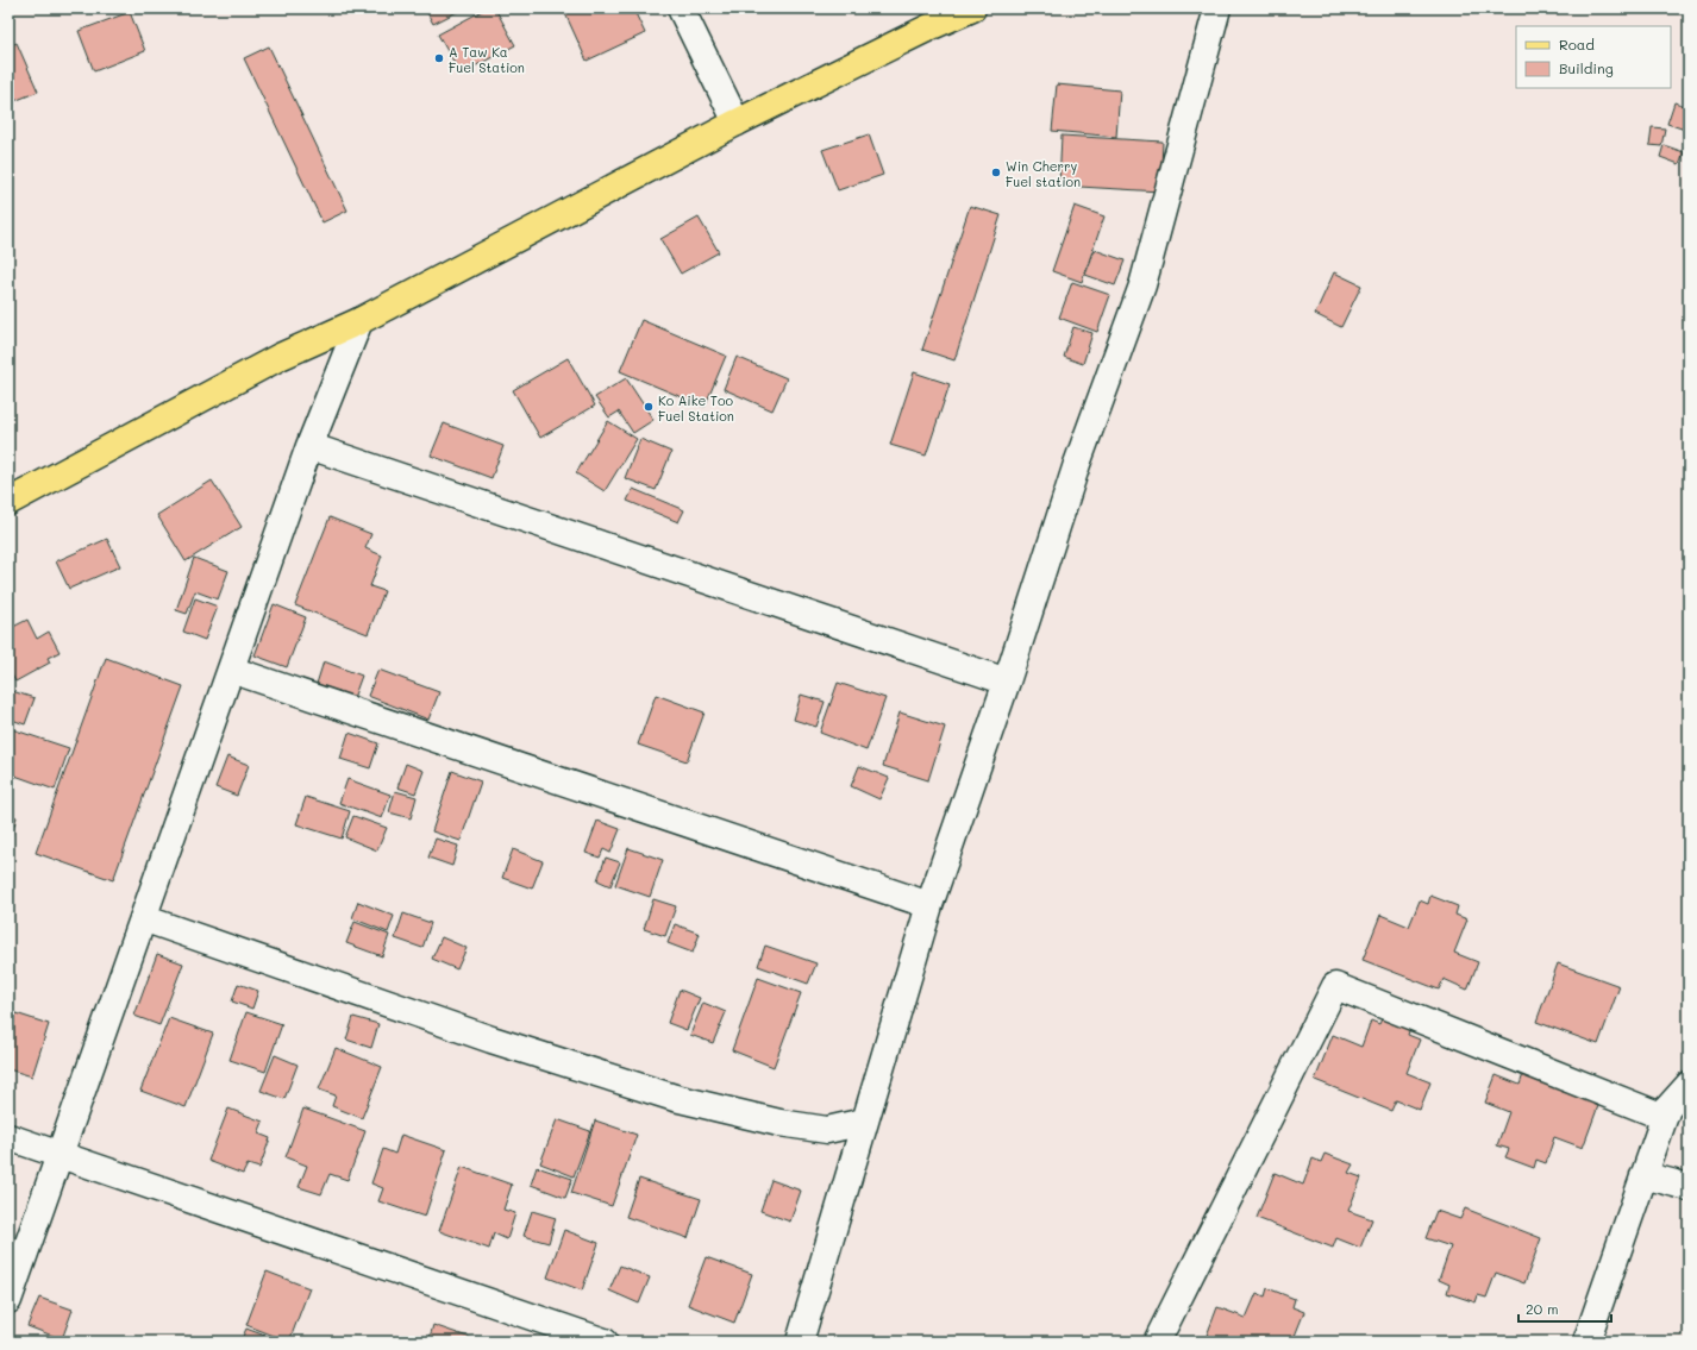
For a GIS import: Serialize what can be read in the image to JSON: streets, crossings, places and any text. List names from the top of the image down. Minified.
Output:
{"places":["A Taw Ka Fuel Station","Win Cherry Fuel station","Ko Aike Too Fuel Station"],"legend":["Road","Building"],"scale_bar":"20 m"}
